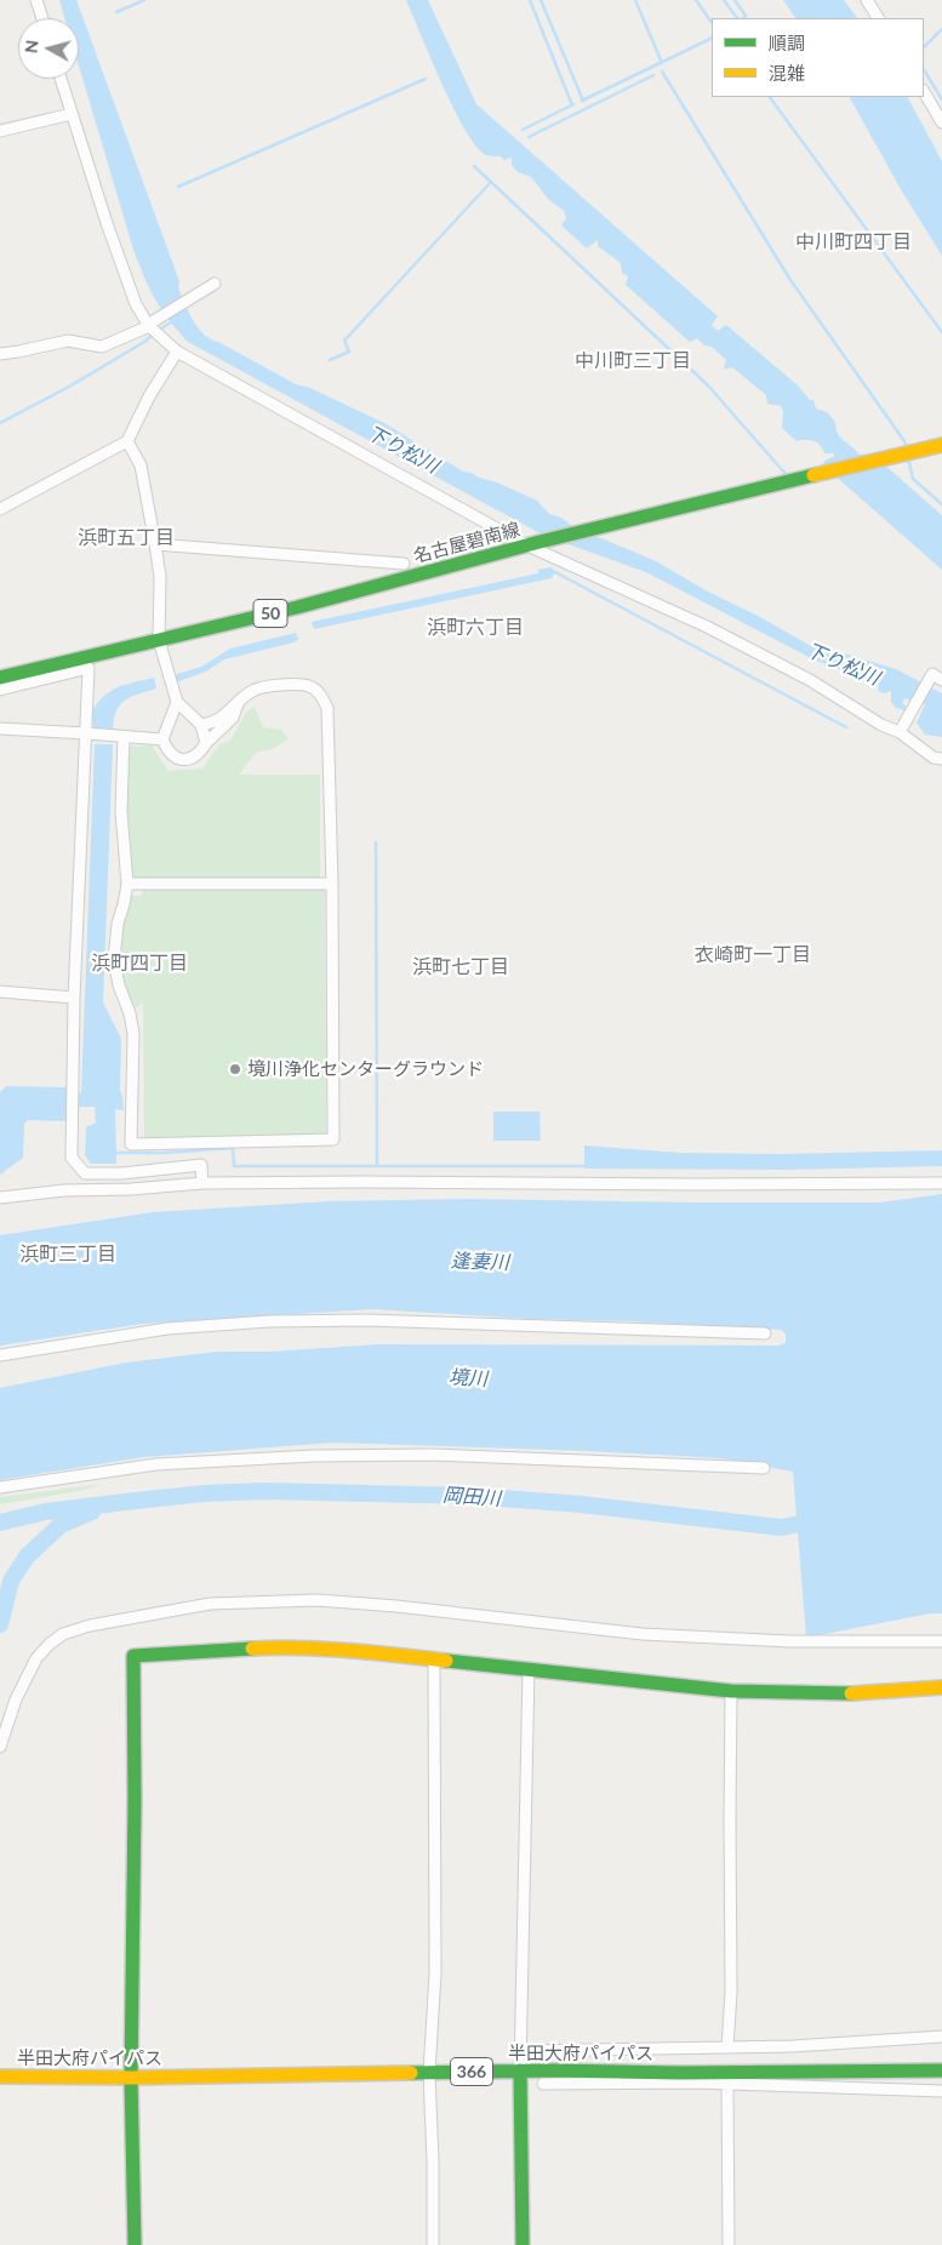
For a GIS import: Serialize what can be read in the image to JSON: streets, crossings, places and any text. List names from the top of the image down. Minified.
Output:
{"streets":{"main road":["名古屋碧南線","50","半田大府パイパス","366"]},"districts":["中川町四丁目","中川町三丁目","浜町五丁目","浜町六丁目","衣崎町一丁目","浜町四丁目","浜町七丁目","浜町三丁目"],"water":["下り松川","逢妻川","境川","岡田川"],"places":["境川浄化センターグラウンド"],"legend":["順調","混雑"],"north":"left"}
